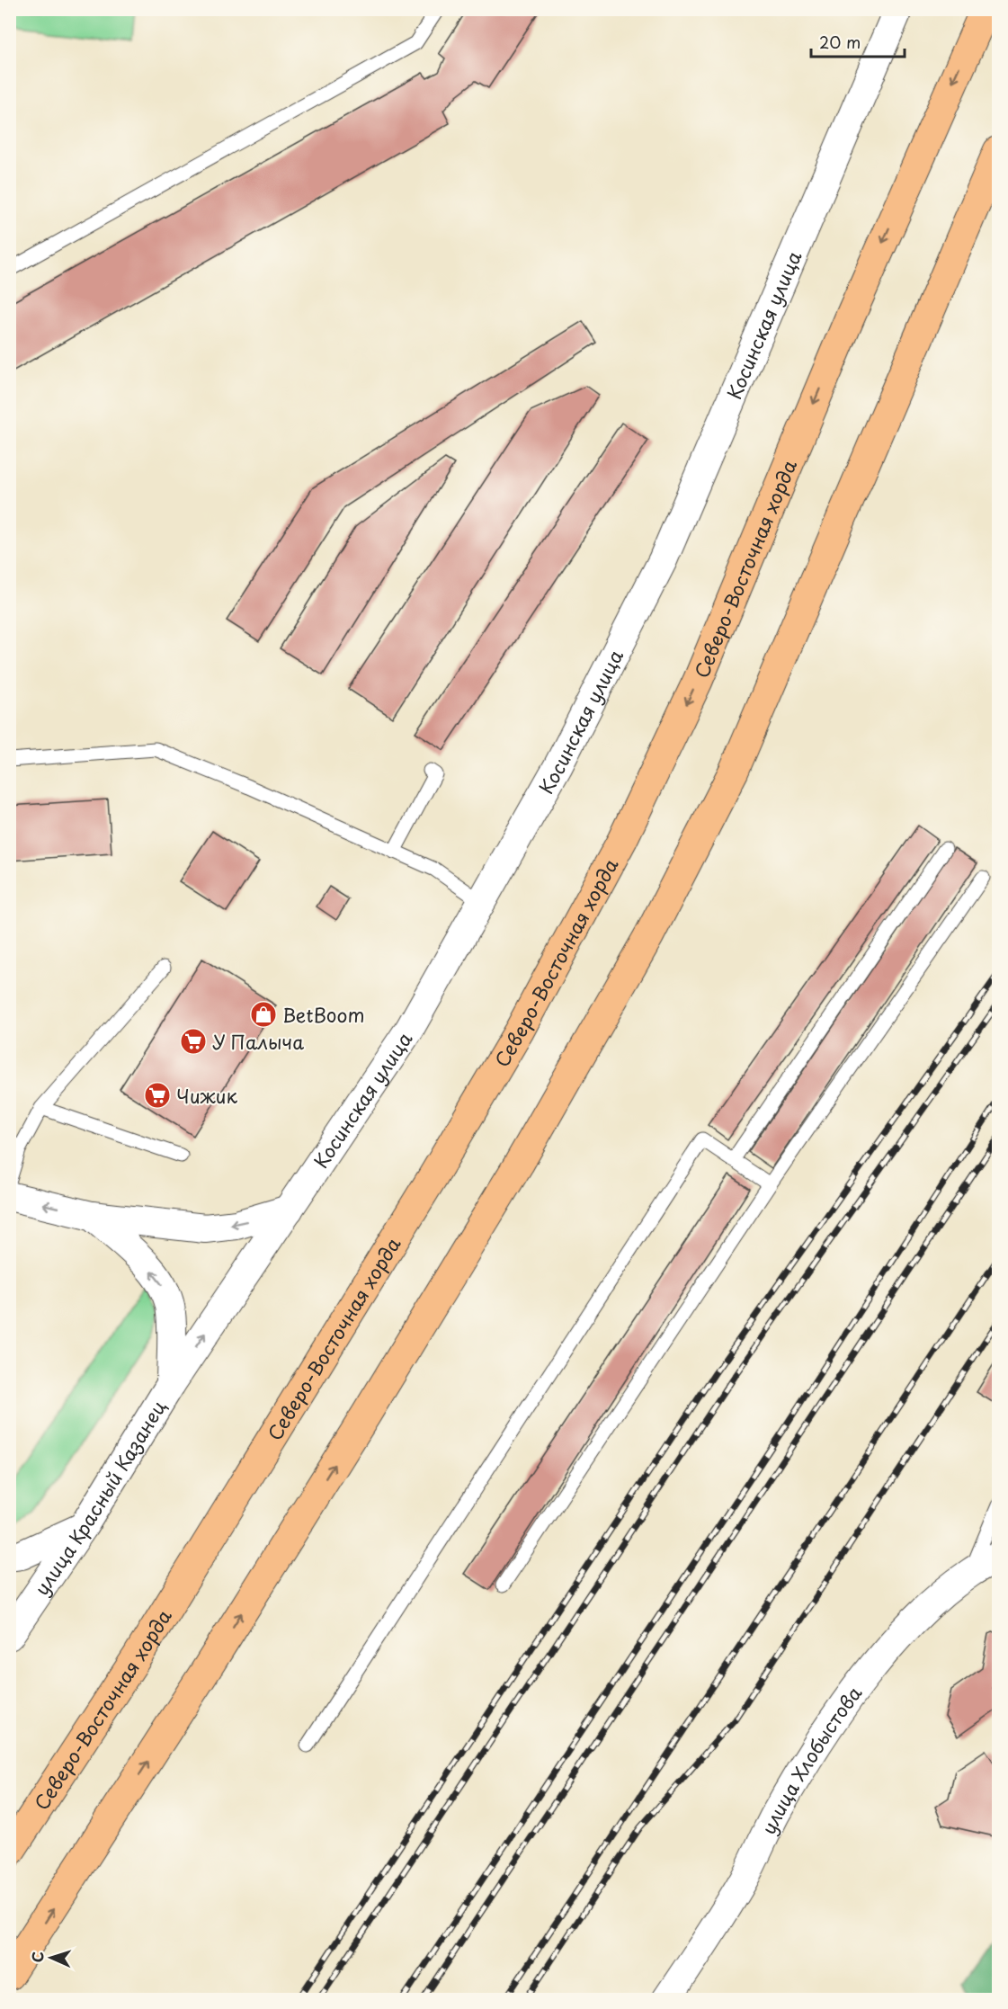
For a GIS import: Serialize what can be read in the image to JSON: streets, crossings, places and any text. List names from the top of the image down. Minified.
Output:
{"streets":{"main road":["Северо-Восточная хорда"],"street":["Косинская улица","улица Красный Казанец","улица Хлобыстова"]},"crossings":[["Косинская улица","улица Красный Казанец"]],"places":{"shop":["BetBoom"],"supermarket":["У Палыча","Чижик"]},"scale_bar":"20 m","north":"left"}
